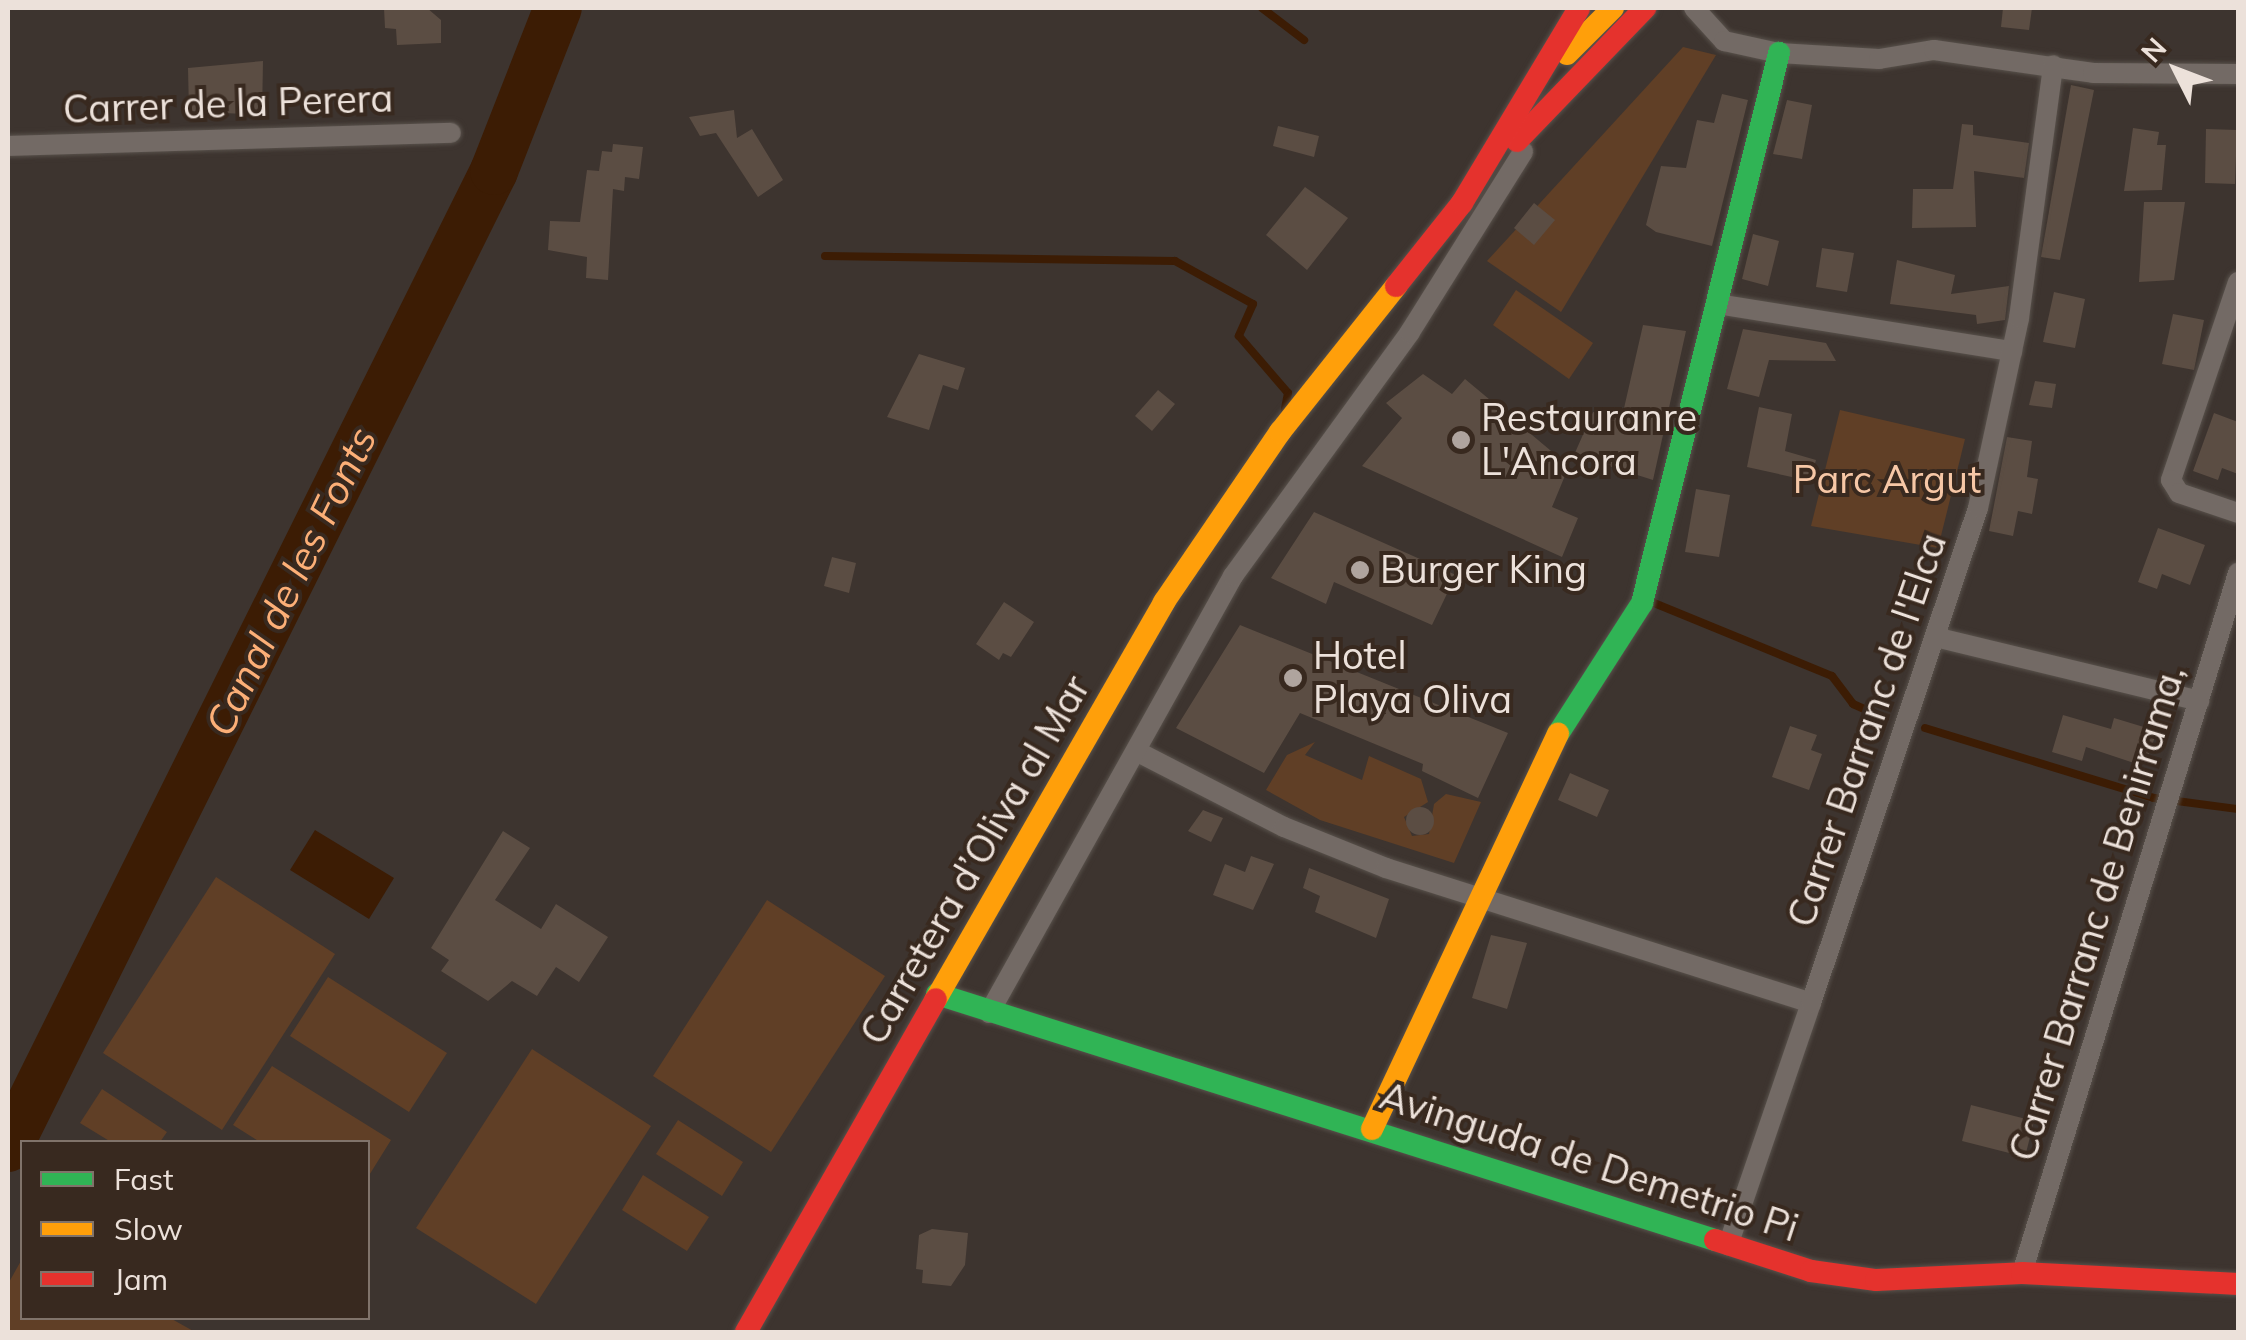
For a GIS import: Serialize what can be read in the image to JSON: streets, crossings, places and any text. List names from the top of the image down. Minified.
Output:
{"streets":{"street":["Carrer de la Perera","Carrer Barranc de l'Elca","Carretera d’Oliva al Mar","Carrer Barranc de Benirrama,","Avinguda de Demetrio Pi"]},"crossings":[["Carrer Barranc de l'Elca","Avinguda de Demetrio Pi"],["Carretera d’Oliva al Mar","Avinguda de Demetrio Pi"],["Carrer Barranc de Benirrama,","Avinguda de Demetrio Pi"]],"water":["Canal de les Fonts"],"parks":["Parc Argut"],"places":["Restauranre L'Ancora","Burger King","Hotel Playa Oliva"],"legend":["Fast","Slow","Jam"],"north":"top left"}
